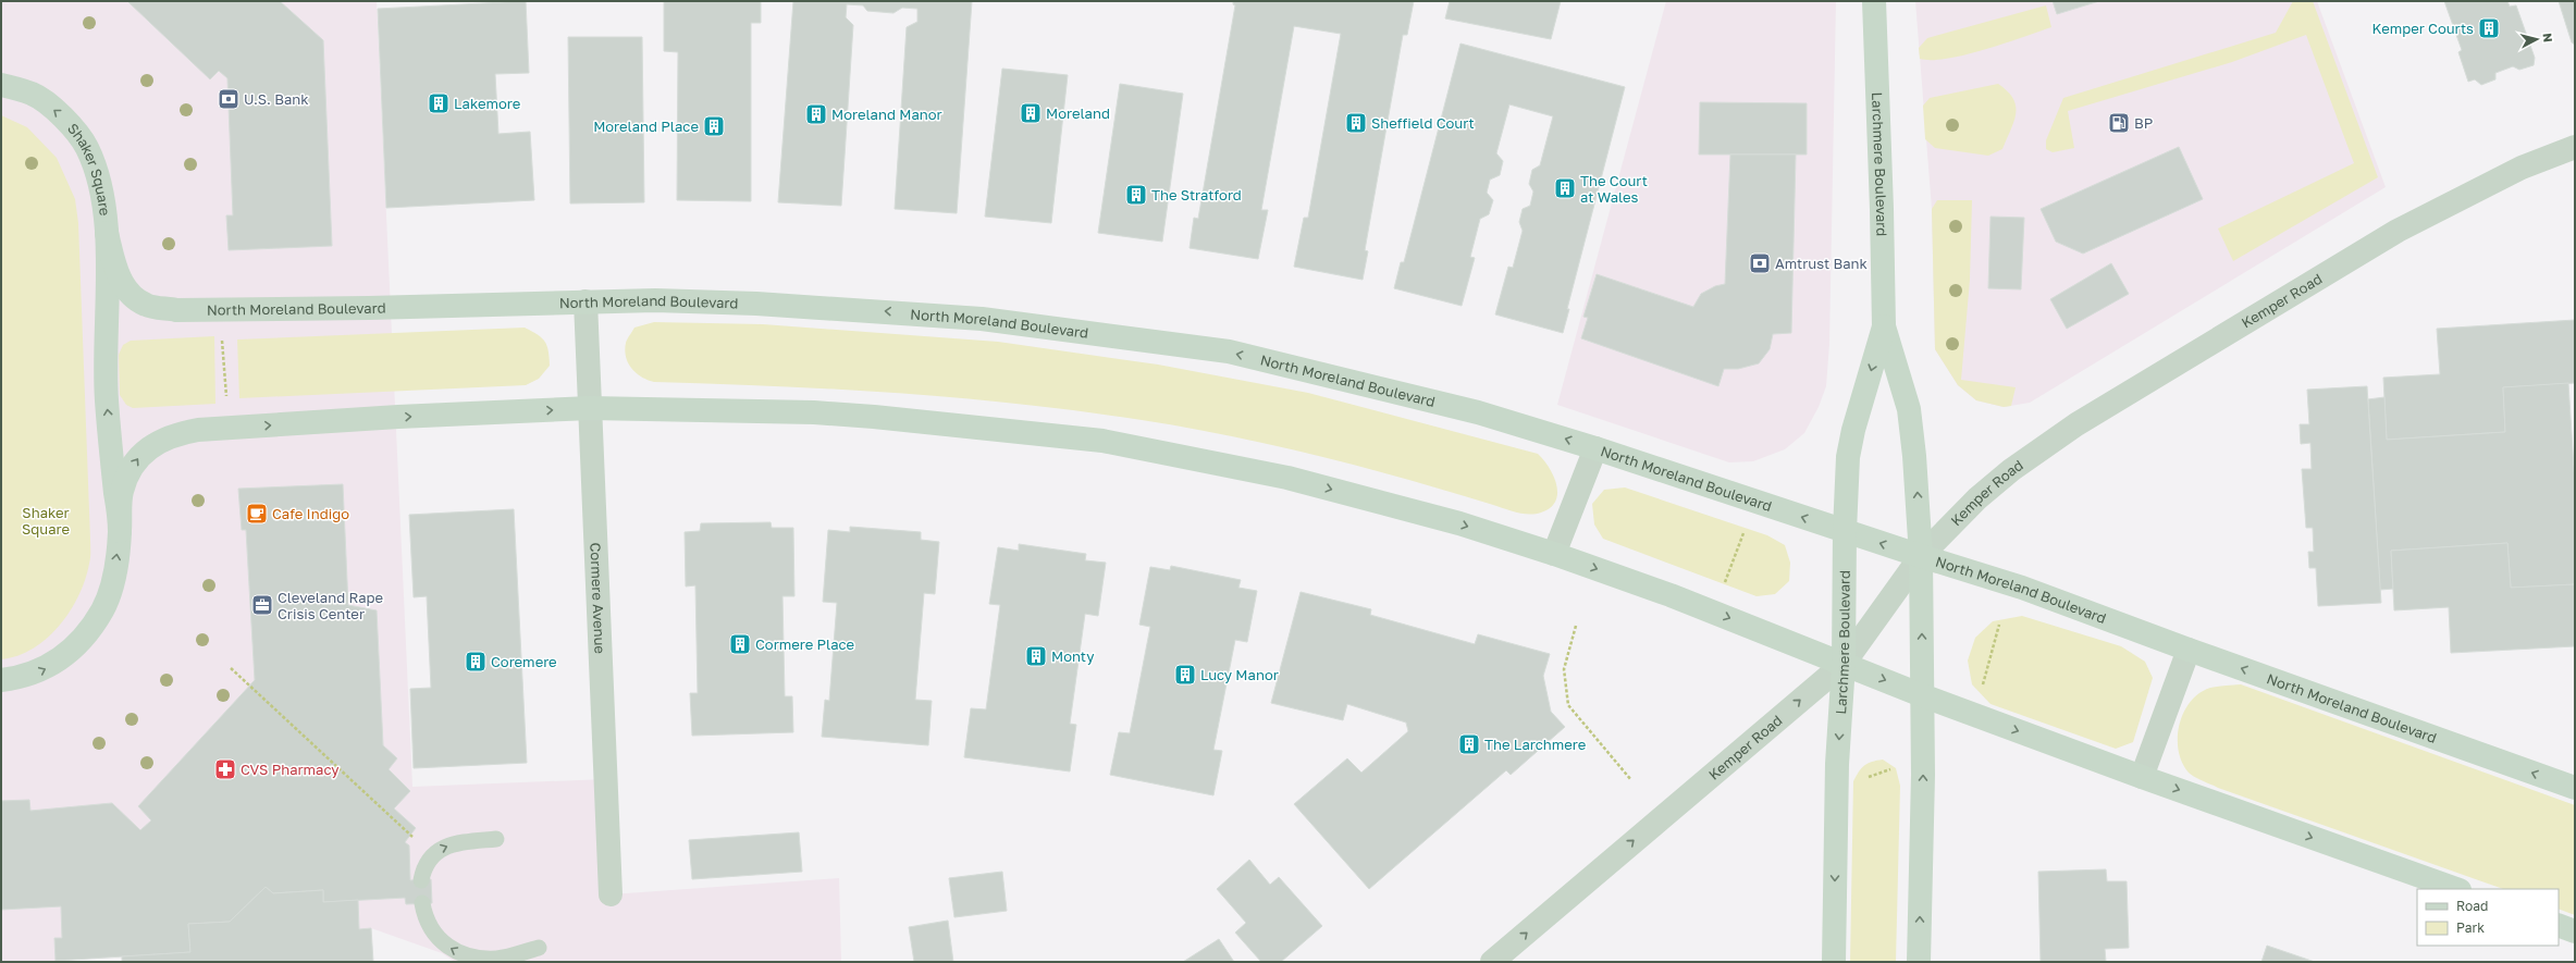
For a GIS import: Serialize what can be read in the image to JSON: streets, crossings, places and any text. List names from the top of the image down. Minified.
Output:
{"streets":{"main road":["Larchmere Boulevard","Shaker Square","North Moreland Boulevard"],"street":["Kemper Road","Cormere Avenue"]},"crossings":[["Larchmere Boulevard","Kemper Road"],["Larchmere Boulevard","North Moreland Boulevard"],["Shaker Square","North Moreland Boulevard"],["Kemper Road","North Moreland Boulevard"],["North Moreland Boulevard","Cormere Avenue"]],"one_way":["Shaker Square"],"parks":["Shaker Square"],"places":{"building":["Kemper Courts","Lakemore","Moreland","Moreland Manor","Sheffield Court","Moreland Place","The Court at Wales","The Stratford","Cormere Place","Monty","Coremere","Lucy Manor","The Larchmere"],"bank":["U.S. Bank","Amtrust Bank"],"fuel station":["BP"],"cafe":["Cafe Indigo"],"office":["Cleveland Rape Crisis Center"],"pharmacy":["CVS Pharmacy"]},"legend":["Road","Park"],"north":"right"}
